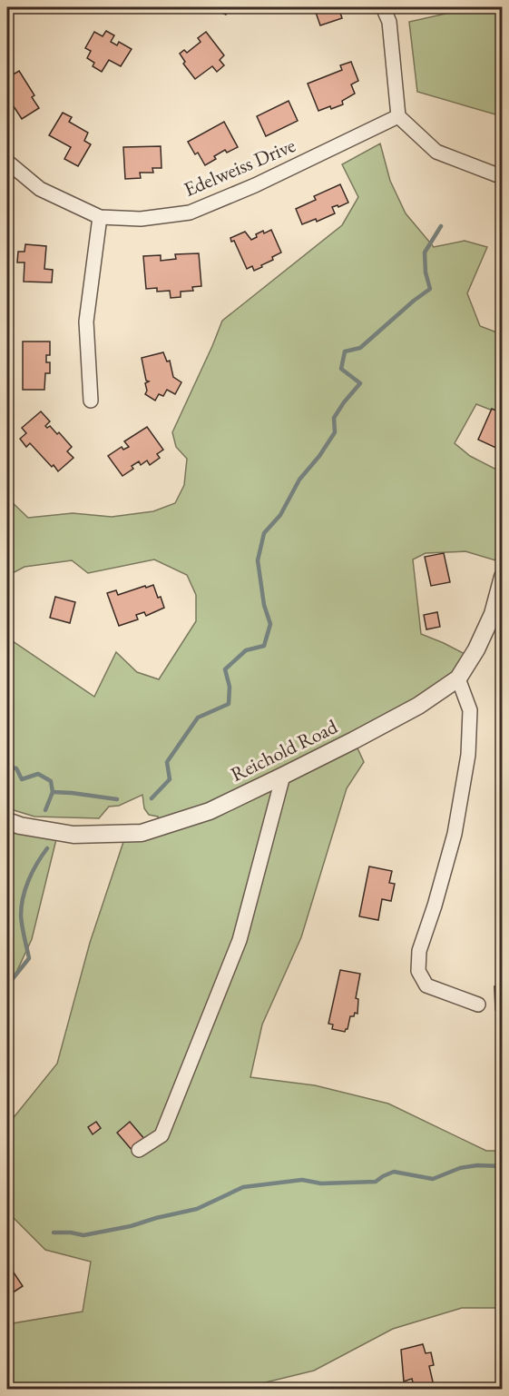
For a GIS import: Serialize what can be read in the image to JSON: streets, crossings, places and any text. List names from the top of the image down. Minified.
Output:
{"streets":{"street":["Edelweiss Drive","Reichold Road"]}}
